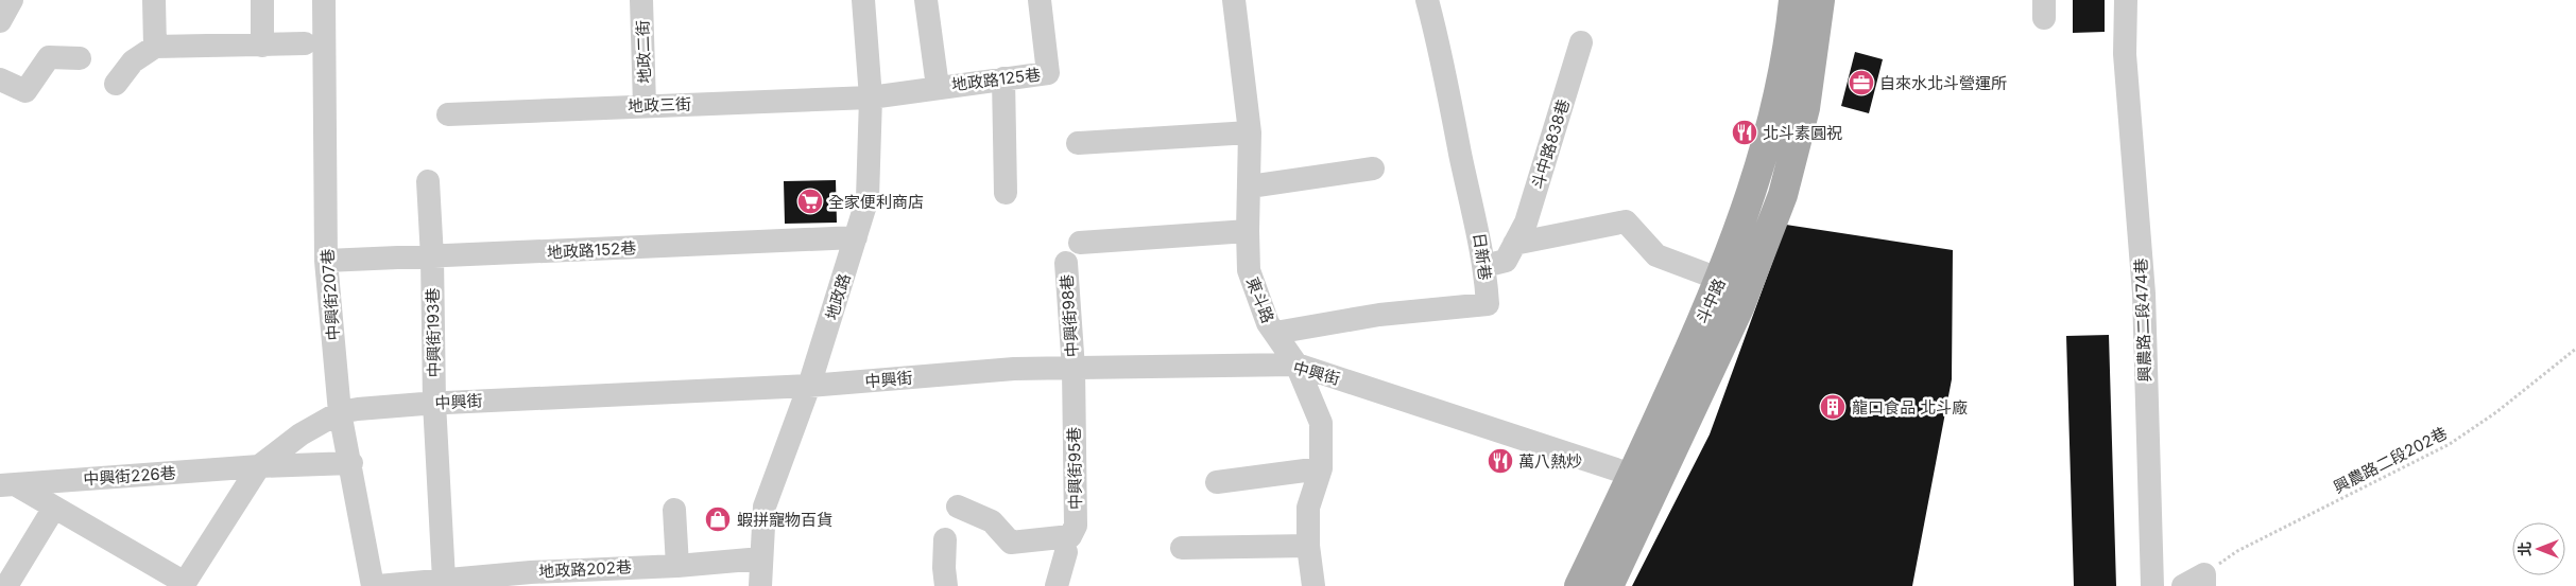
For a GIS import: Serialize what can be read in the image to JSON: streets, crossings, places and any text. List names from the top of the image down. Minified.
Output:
{"streets":{"main road":["斗中路"],"street":["地政二街","地政路125巷","地政三街","斗中路838巷","地政路152巷","日新巷","中興街207巷","地政路","東斗路","中興街98巷","興農路二段474巷","中興街193巷","中興街","中興街95巷","中興街226巷","地政路202巷"],"path":["興農路二段202巷"]},"crossings":[["地政二街","地政三街"],["地政路125巷","地政三街"],["地政路125巷","地政路"],["地政三街","地政路"],["斗中路838巷","日新巷"],["地政路152巷","中興街207巷"],["地政路152巷","地政路"],["地政路152巷","中興街193巷"],["日新巷","東斗路"],["中興街207巷","中興街"],["中興街207巷","中興街226巷"],["地政路","中興街"],["地政路","地政路202巷"],["東斗路","中興街"],["斗中路","中興街"],["中興街98巷","中興街"],["中興街98巷","中興街95巷"],["中興街193巷","中興街"],["中興街193巷","地政路202巷"],["中興街","中興街95巷"],["中興街","中興街226巷"]],"places":{"office":["自來水北斗營運所"],"restaurant":["北斗素圓祝","萬八熱炒"],"supermarket":["全家便利商店"],"building":["龍口食品 北斗廠"],"shop":["蝦拼寵物百貨"]},"north":"left"}
